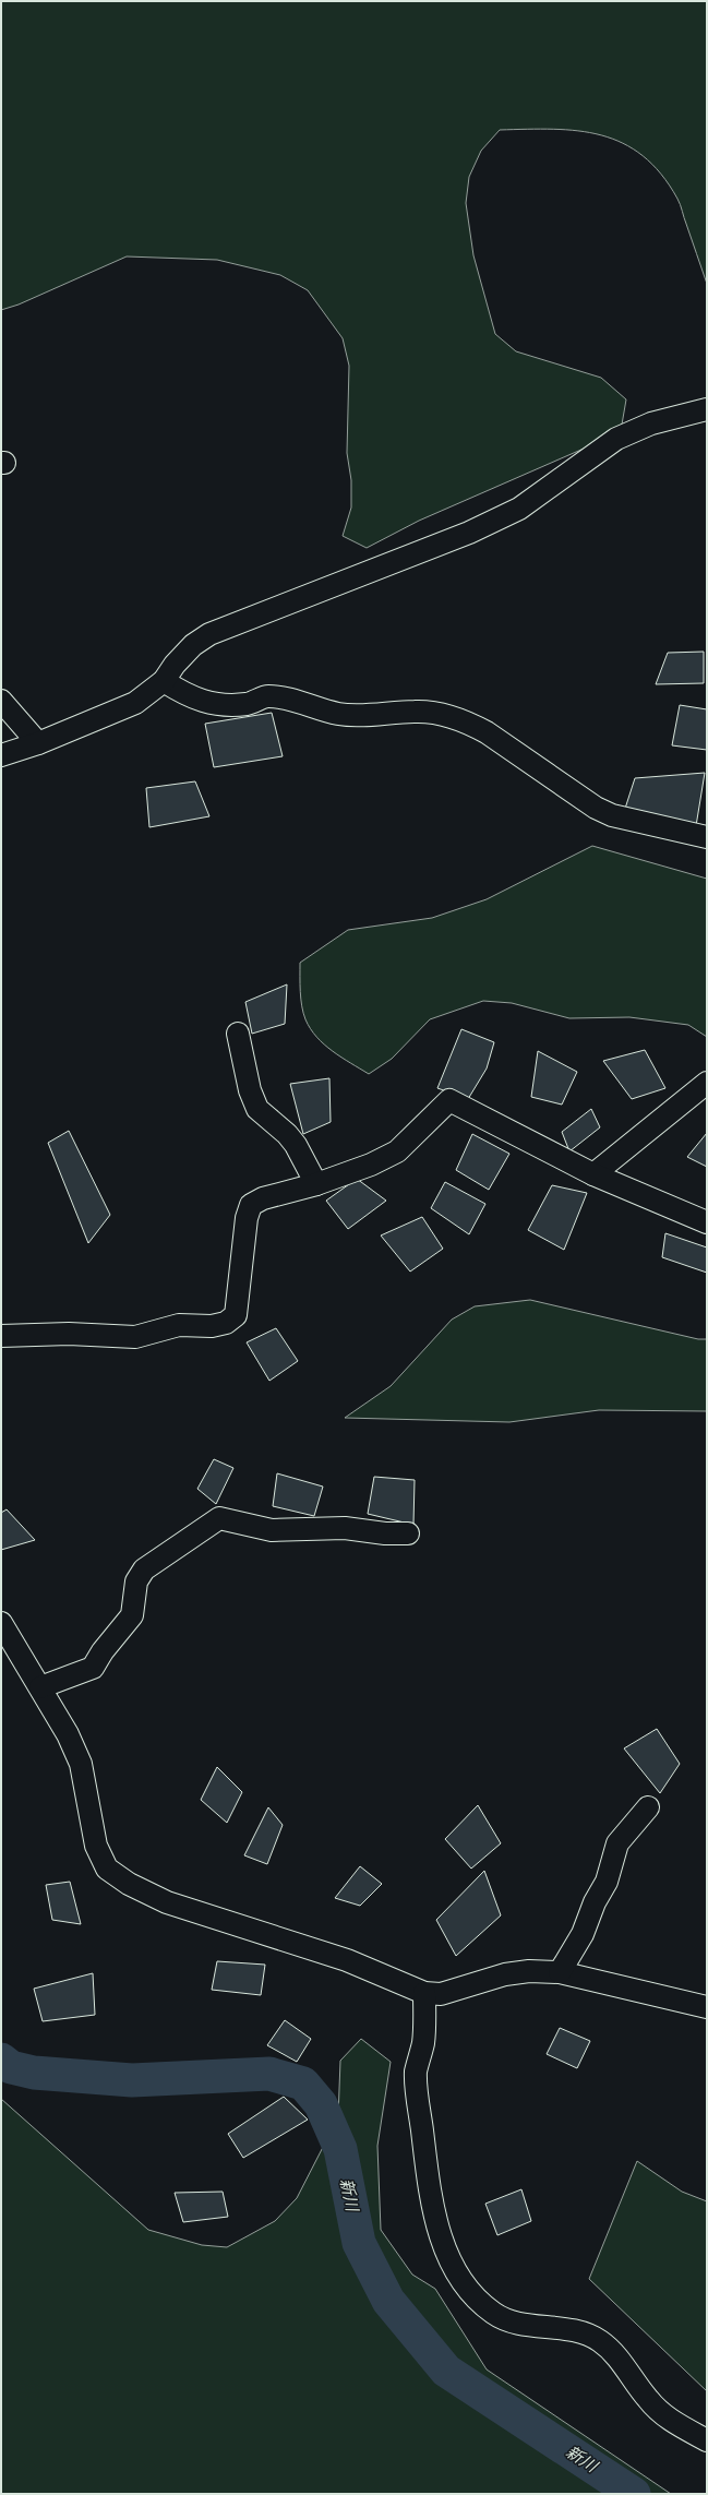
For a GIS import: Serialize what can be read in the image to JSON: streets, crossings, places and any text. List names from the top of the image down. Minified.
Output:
{"water":["新川"]}
